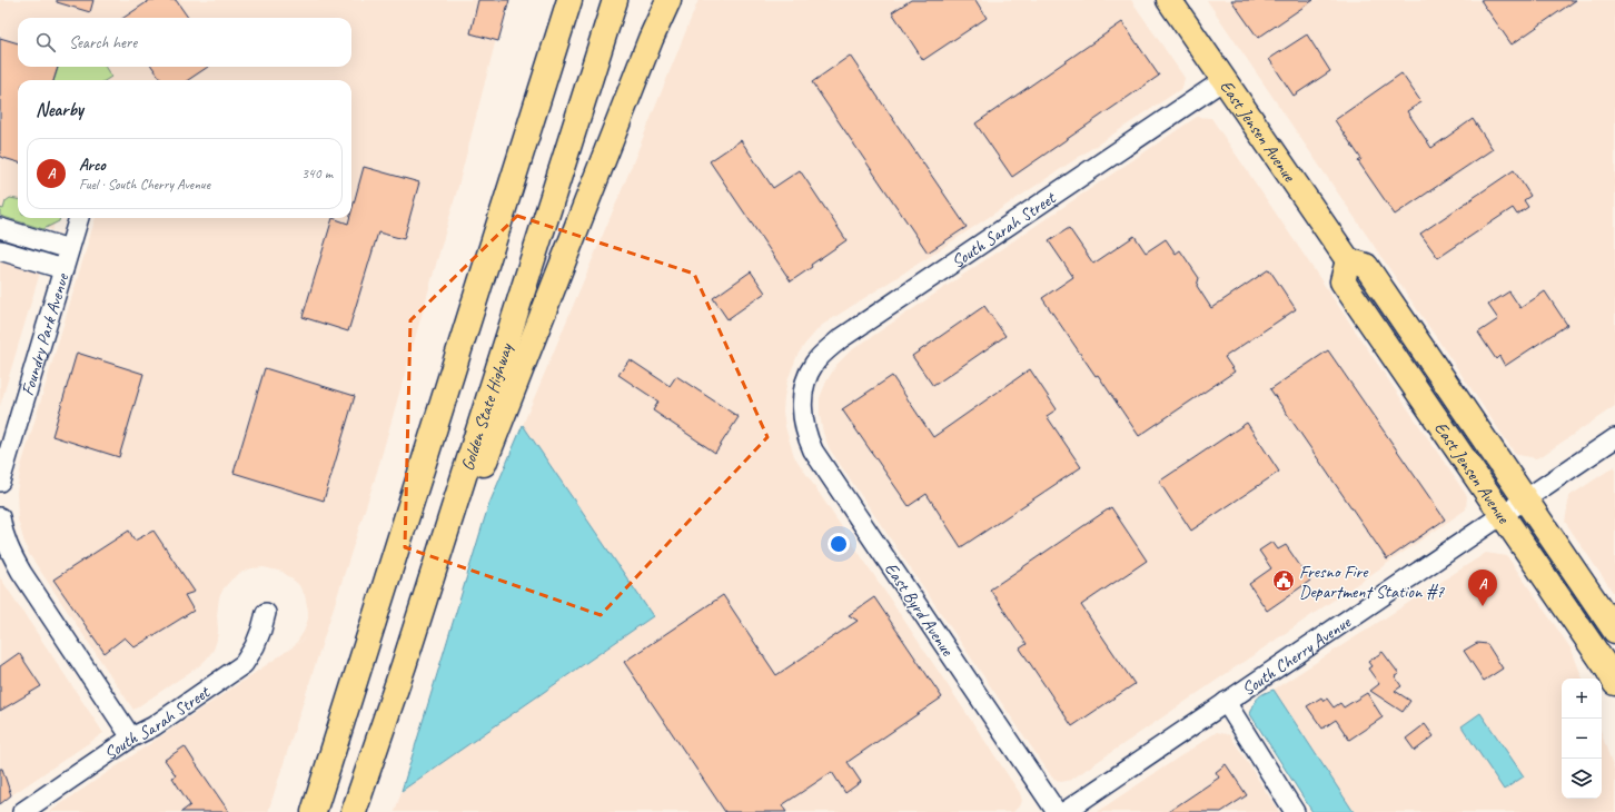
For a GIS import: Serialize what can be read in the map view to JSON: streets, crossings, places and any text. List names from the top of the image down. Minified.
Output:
{"streets":{"main road":["East Jensen Avenue","Golden State Highway"],"street":["South Sarah Street","Foundry Park Avenue","East Byrd Avenue","South Cherry Avenue"]},"crossings":[["East Jensen Avenue","South Sarah Street"],["East Jensen Avenue","South Cherry Avenue"],["South Sarah Street","East Byrd Avenue"]],"places":{"public building":["Fresno Fire Department Station #7"]},"page":{"search":"Search here","heading":"Nearby","list":[{"mark":"A","name":"Arco","note":"Fuel · South Cherry Avenue","value":"340 m"}],"pins":"A","map_buttons":["+","−"]}}
